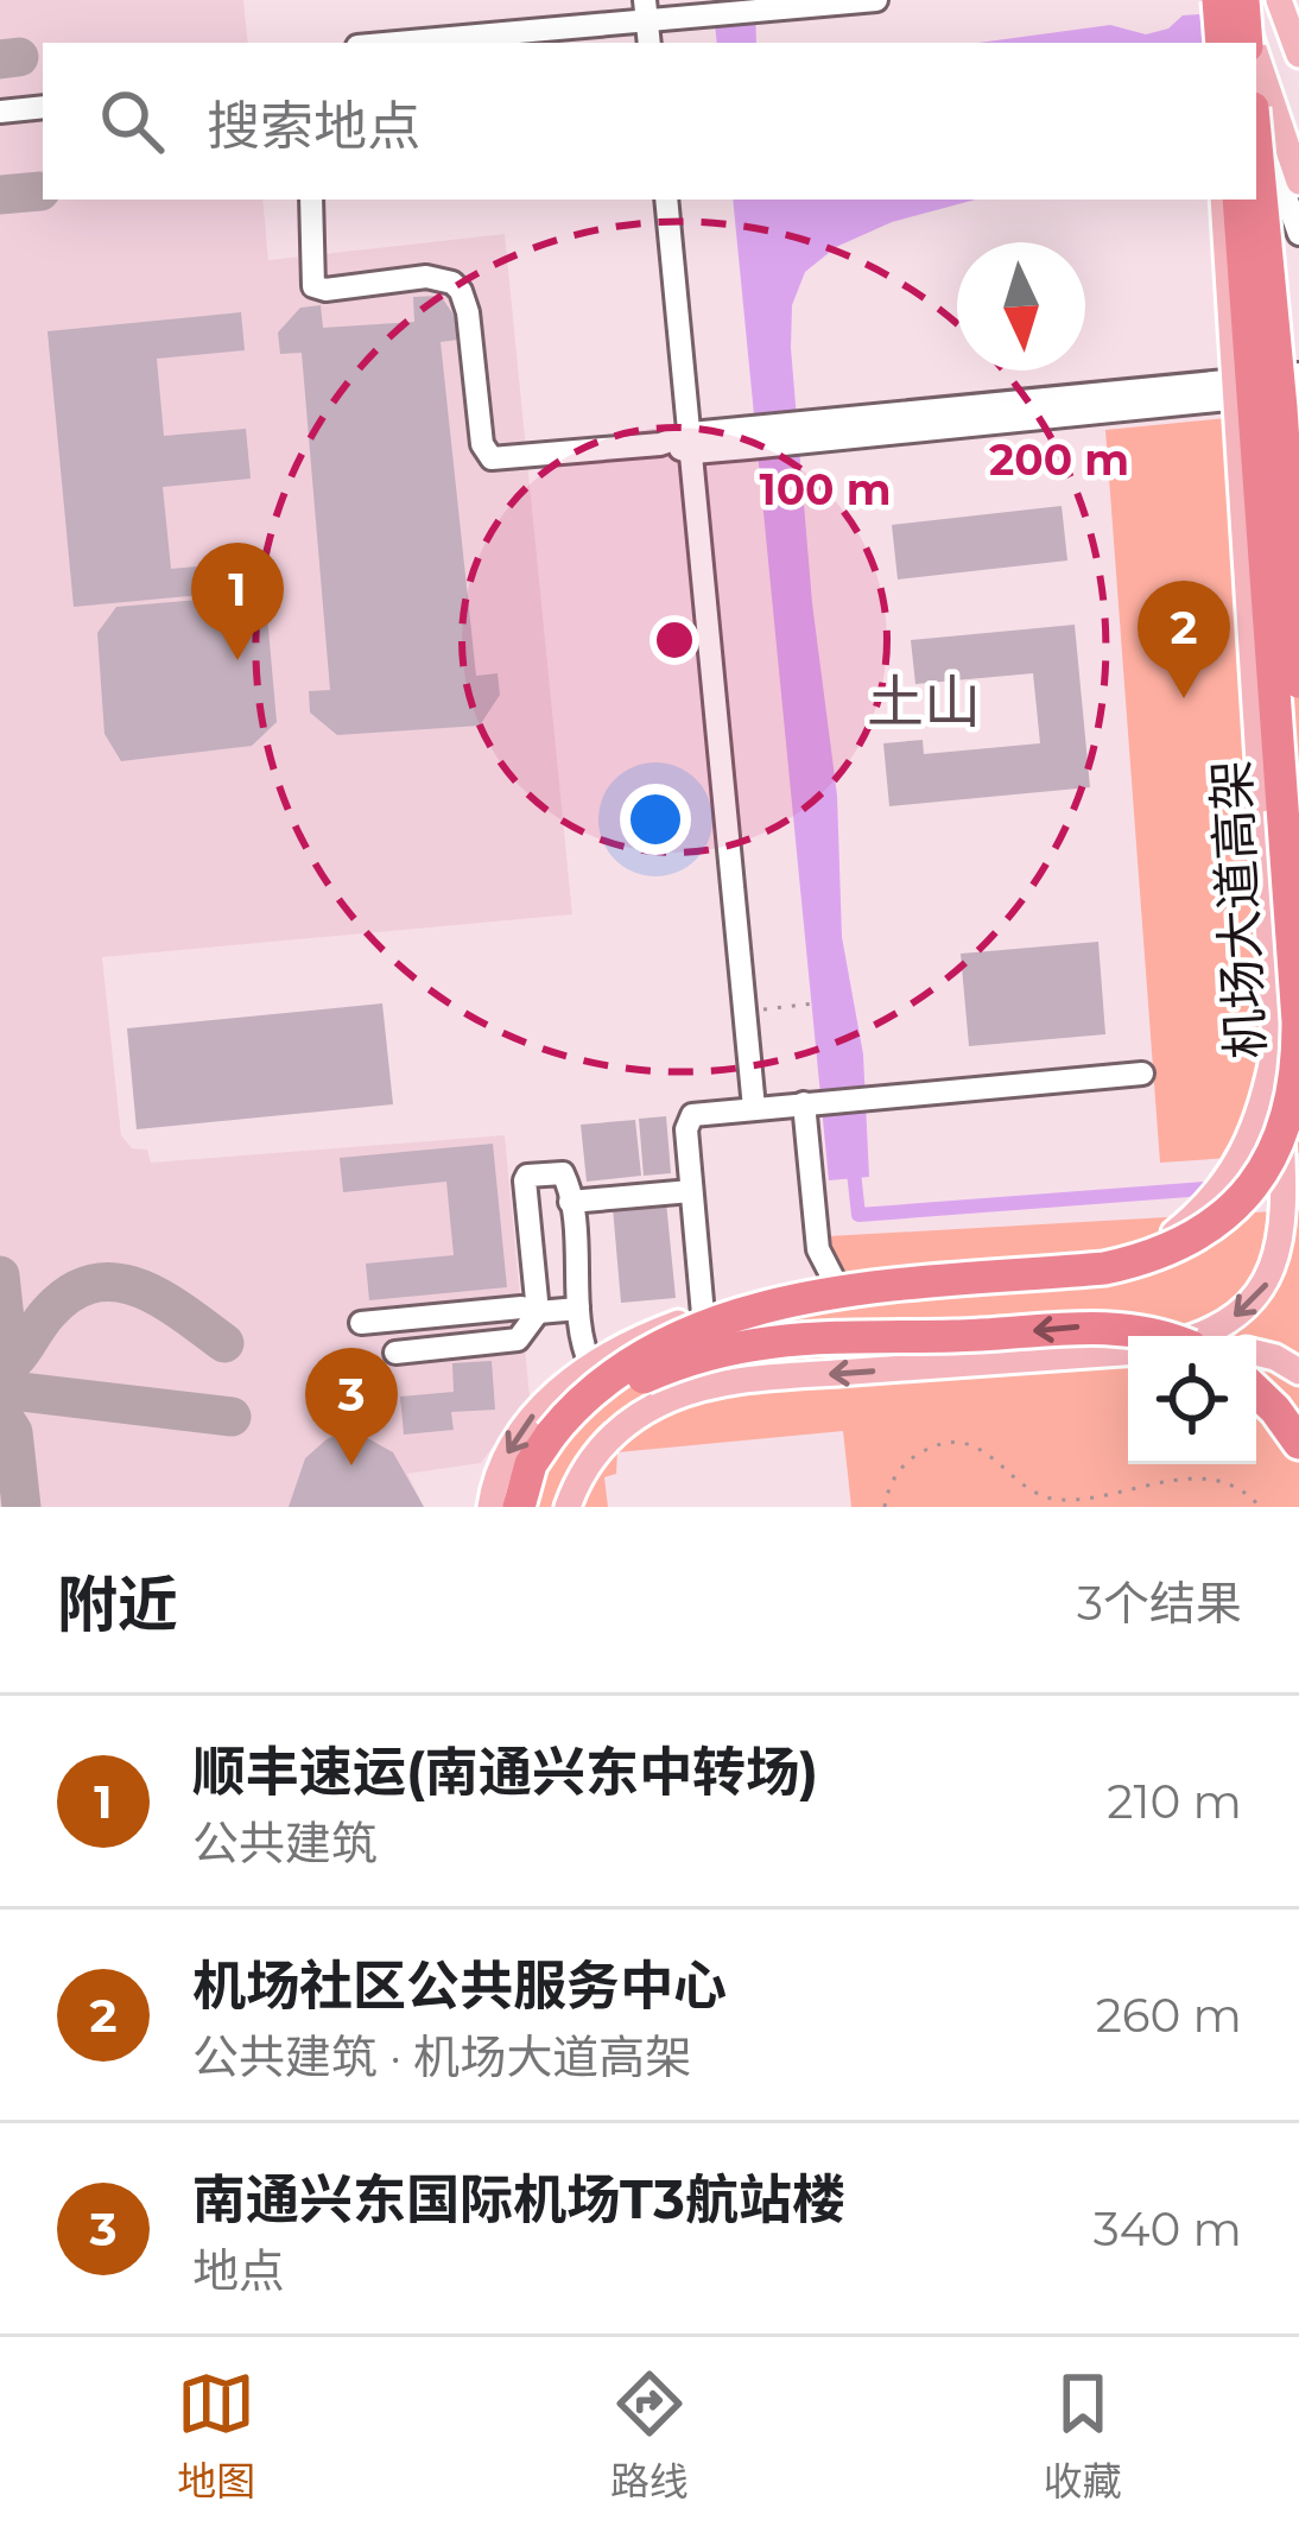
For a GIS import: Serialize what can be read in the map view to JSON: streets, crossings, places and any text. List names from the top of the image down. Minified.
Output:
{"streets":{"highway":["机场大道高架"]},"districts":["土山"],"north":"bottom","page":{"search":"搜索地点","pins":["1","2","3"],"heading":["附近","3个结果"],"list":[{"mark":"1","name":"顺丰速运(南通兴东中转场)","note":"公共建筑","value":"210 m"},{"mark":"2","name":"机场社区公共服务中心","note":"公共建筑 · 机场大道高架","value":"260 m"},{"mark":"3","name":"南通兴东国际机场T3航站楼","note":"地点","value":"340 m"}],"nav":["地图","路线","收藏"]},"rings":["200 m","100 m"]}
